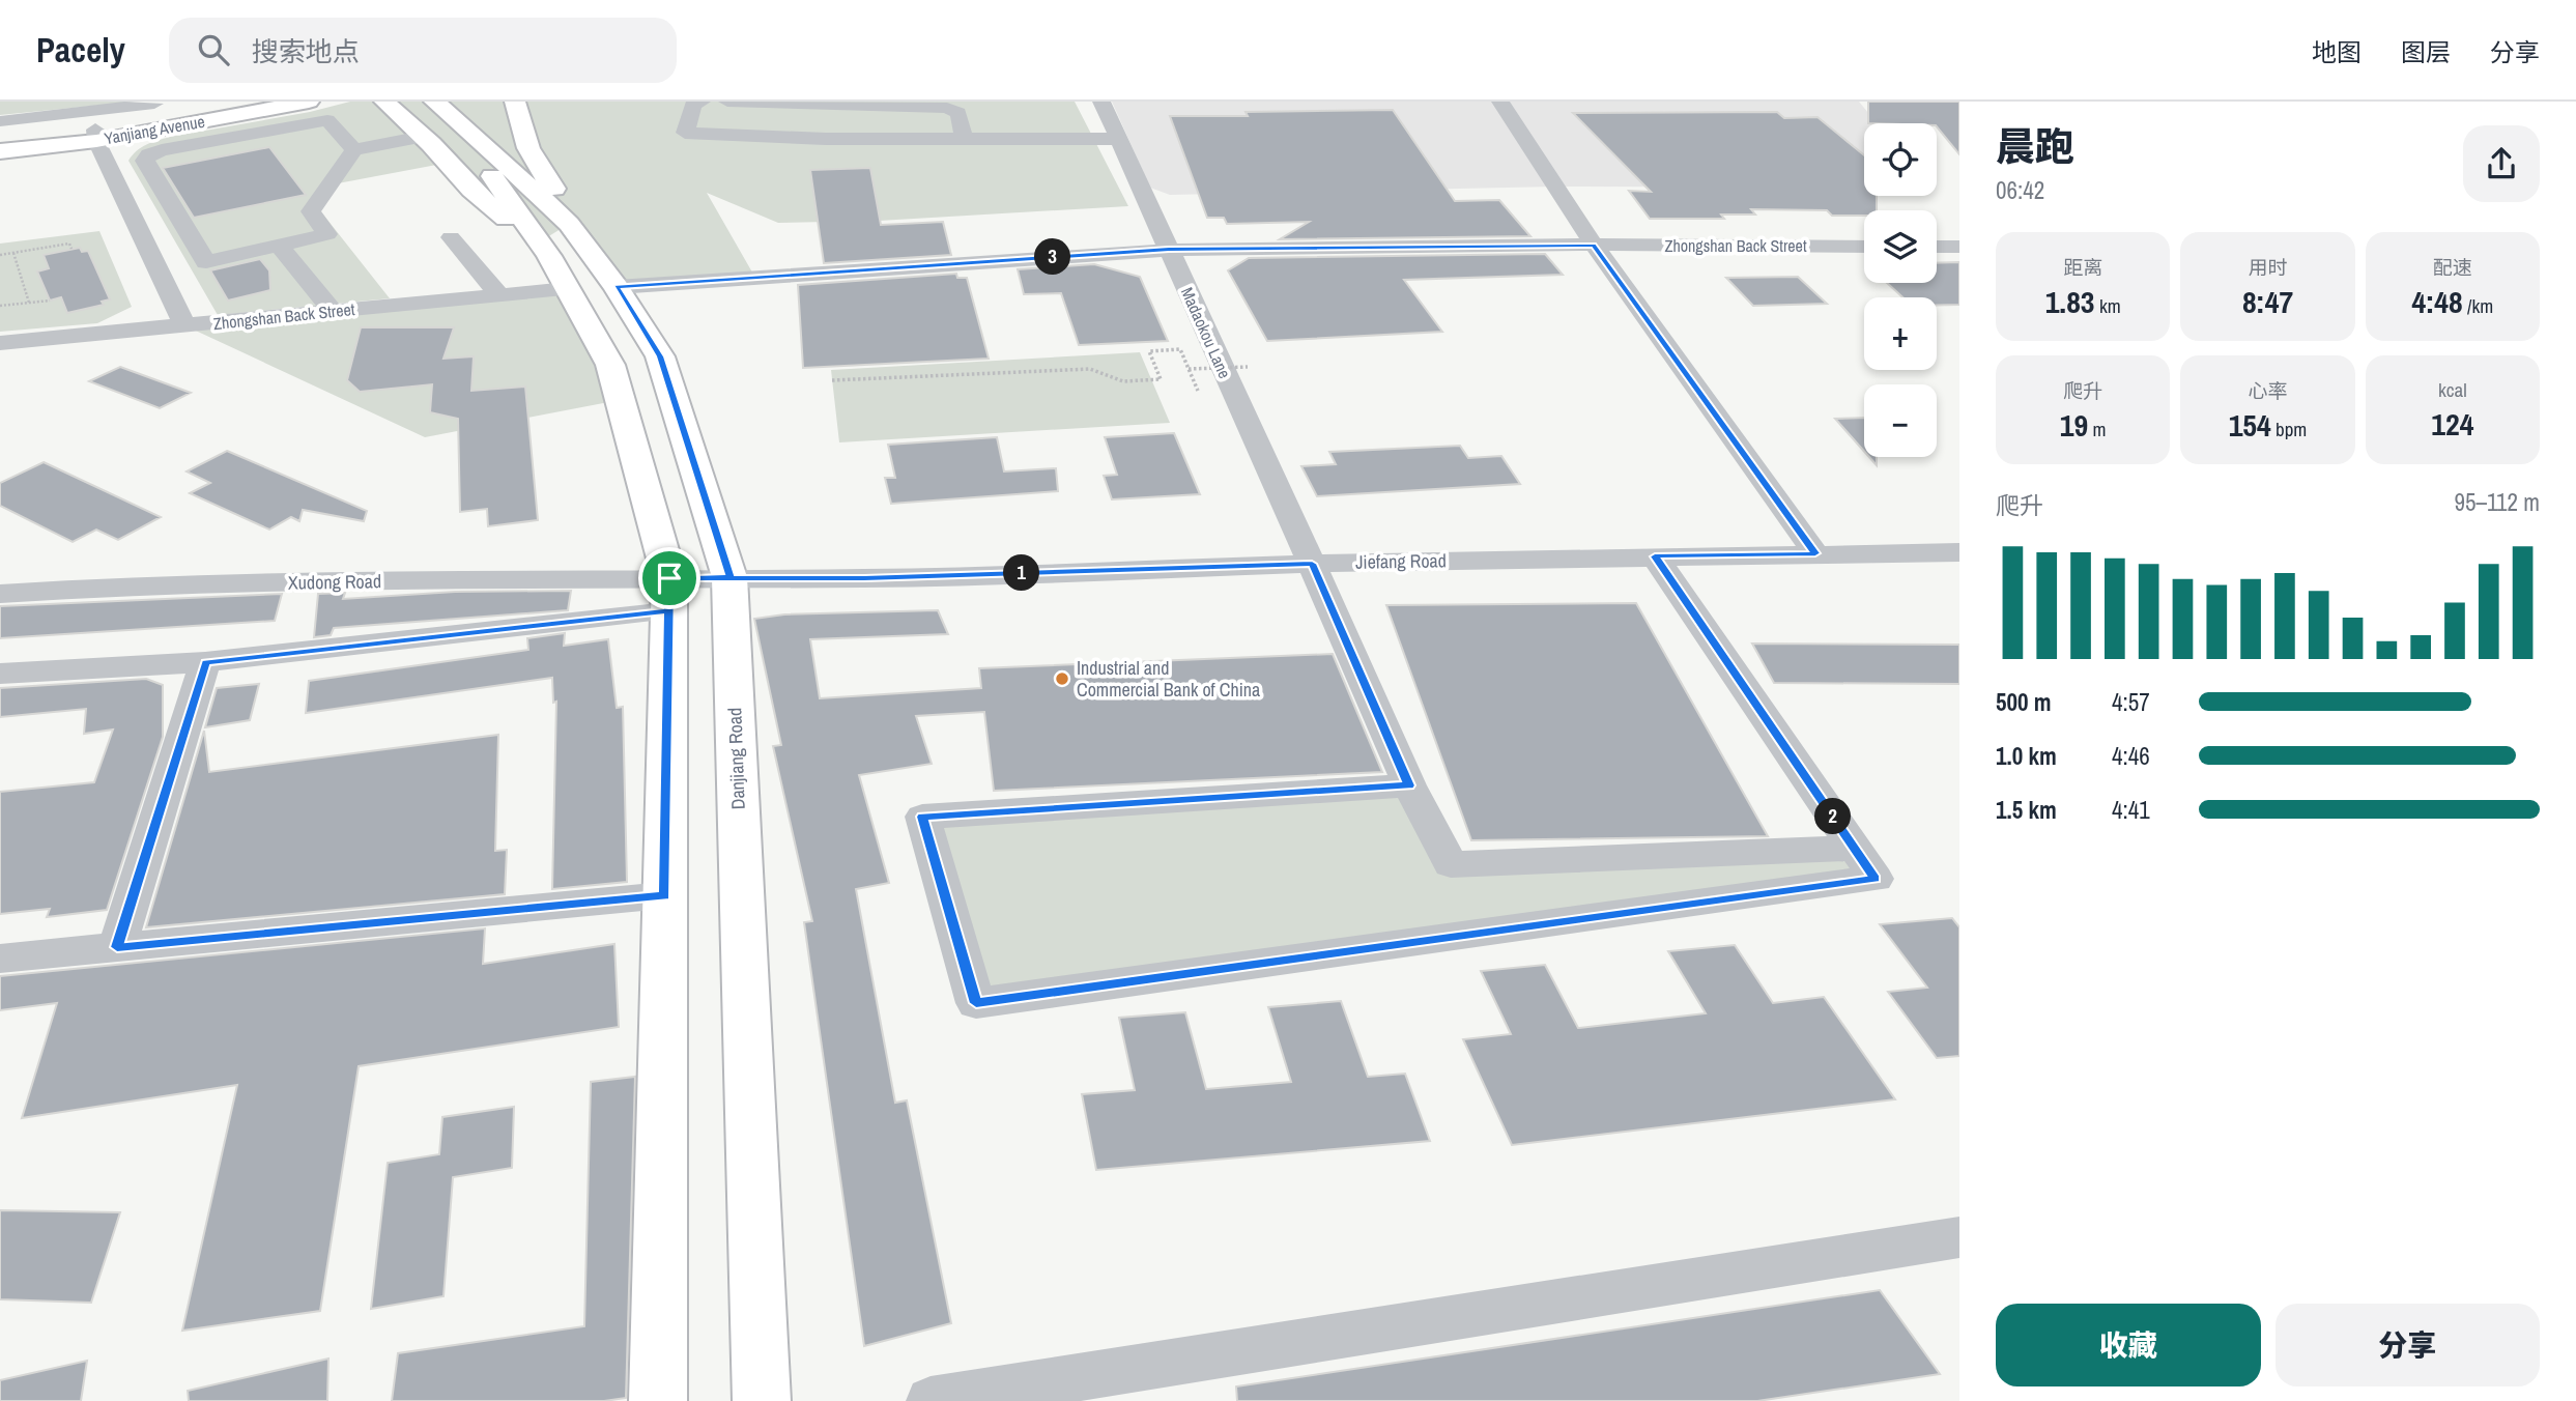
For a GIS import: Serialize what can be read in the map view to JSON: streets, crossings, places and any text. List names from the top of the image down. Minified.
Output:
{"streets":{"main road":["Yanjiang Avenue","Danjiang Road"],"street":["Zhongshan Back Street","Madaokou Lane","Jiefang Road","Xudong Road"]},"crossings":[["Zhongshan Back Street","Madaokou Lane"],["Zhongshan Back Street","Danjiang Road"],["Madaokou Lane","Jiefang Road"],["Jiefang Road","Xudong Road"],["Jiefang Road","Danjiang Road"],["Xudong Road","Danjiang Road"]],"places":["Industrial and Commercial Bank of China"],"page":{"header":"Pacely","search":"搜索地点","nav":["地图","图层","分享"],"heading":["晨跑","06:42"],"map_buttons":["+","−"],"stats":[["距离","1.83 km"],["用时","8:47"],["配速","4:48 /km"],["爬升","19 m"],["心率","154 bpm"],["kcal","124"]],"pins":["3","1","2"],"chart":["爬升","95–112 m"],"list":[{"name":"500 m","note":"4:57"},{"name":"1.0 km","note":"4:46"},{"name":"1.5 km","note":"4:41"}],"buttons":["收藏","分享"]}}
